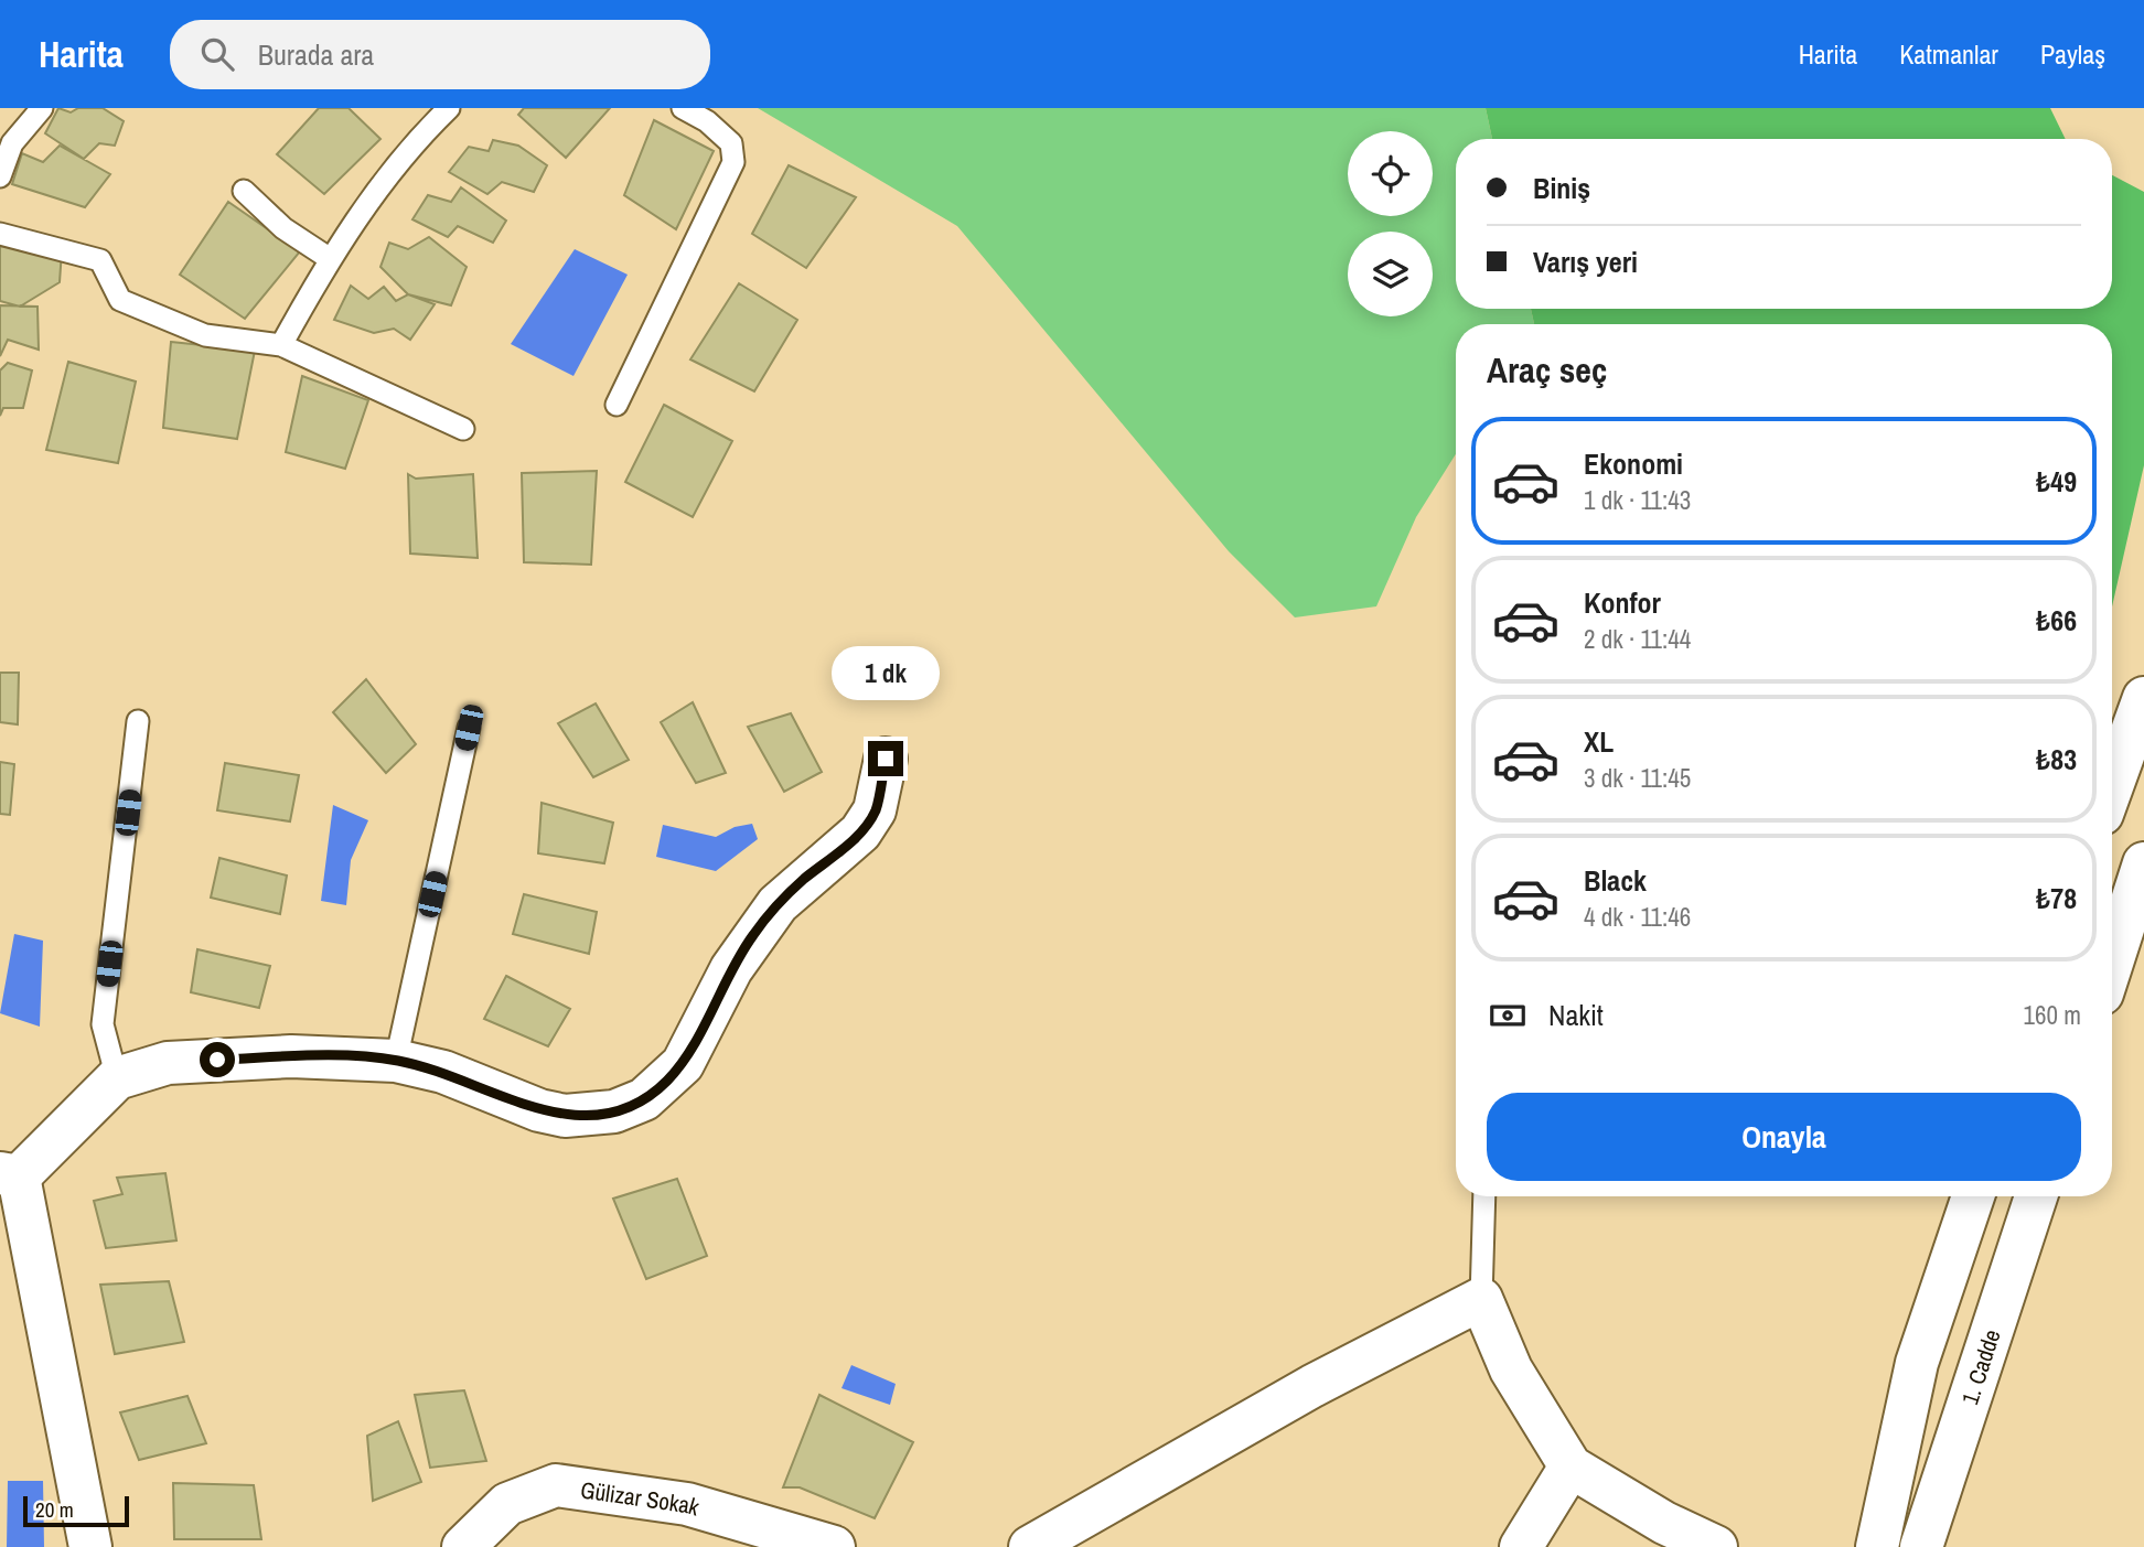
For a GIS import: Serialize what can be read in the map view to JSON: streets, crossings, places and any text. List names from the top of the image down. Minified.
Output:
{"streets":{"street":["1. Cadde","Gülizar Sokak"]},"scale_bar":"20 m","page":{"header":"Harita","search":"Burada ara","nav":["Harita","Katmanlar","Paylaş"],"banner":["Biniş","Varış yeri"],"heading":"Araç seç","list":[{"name":"Ekonomi","note":"1 dk · 11:43","value":"₺49"},{"name":"Konfor","note":"2 dk · 11:44","value":"₺66"},{"name":"XL","note":"3 dk · 11:45","value":"₺83"},{"name":"Black","note":"4 dk · 11:46","value":"₺78"}],"bubble":"1 dk","pay":["Nakit","160 m"],"buttons":"Onayla","scale":"20 m"}}
